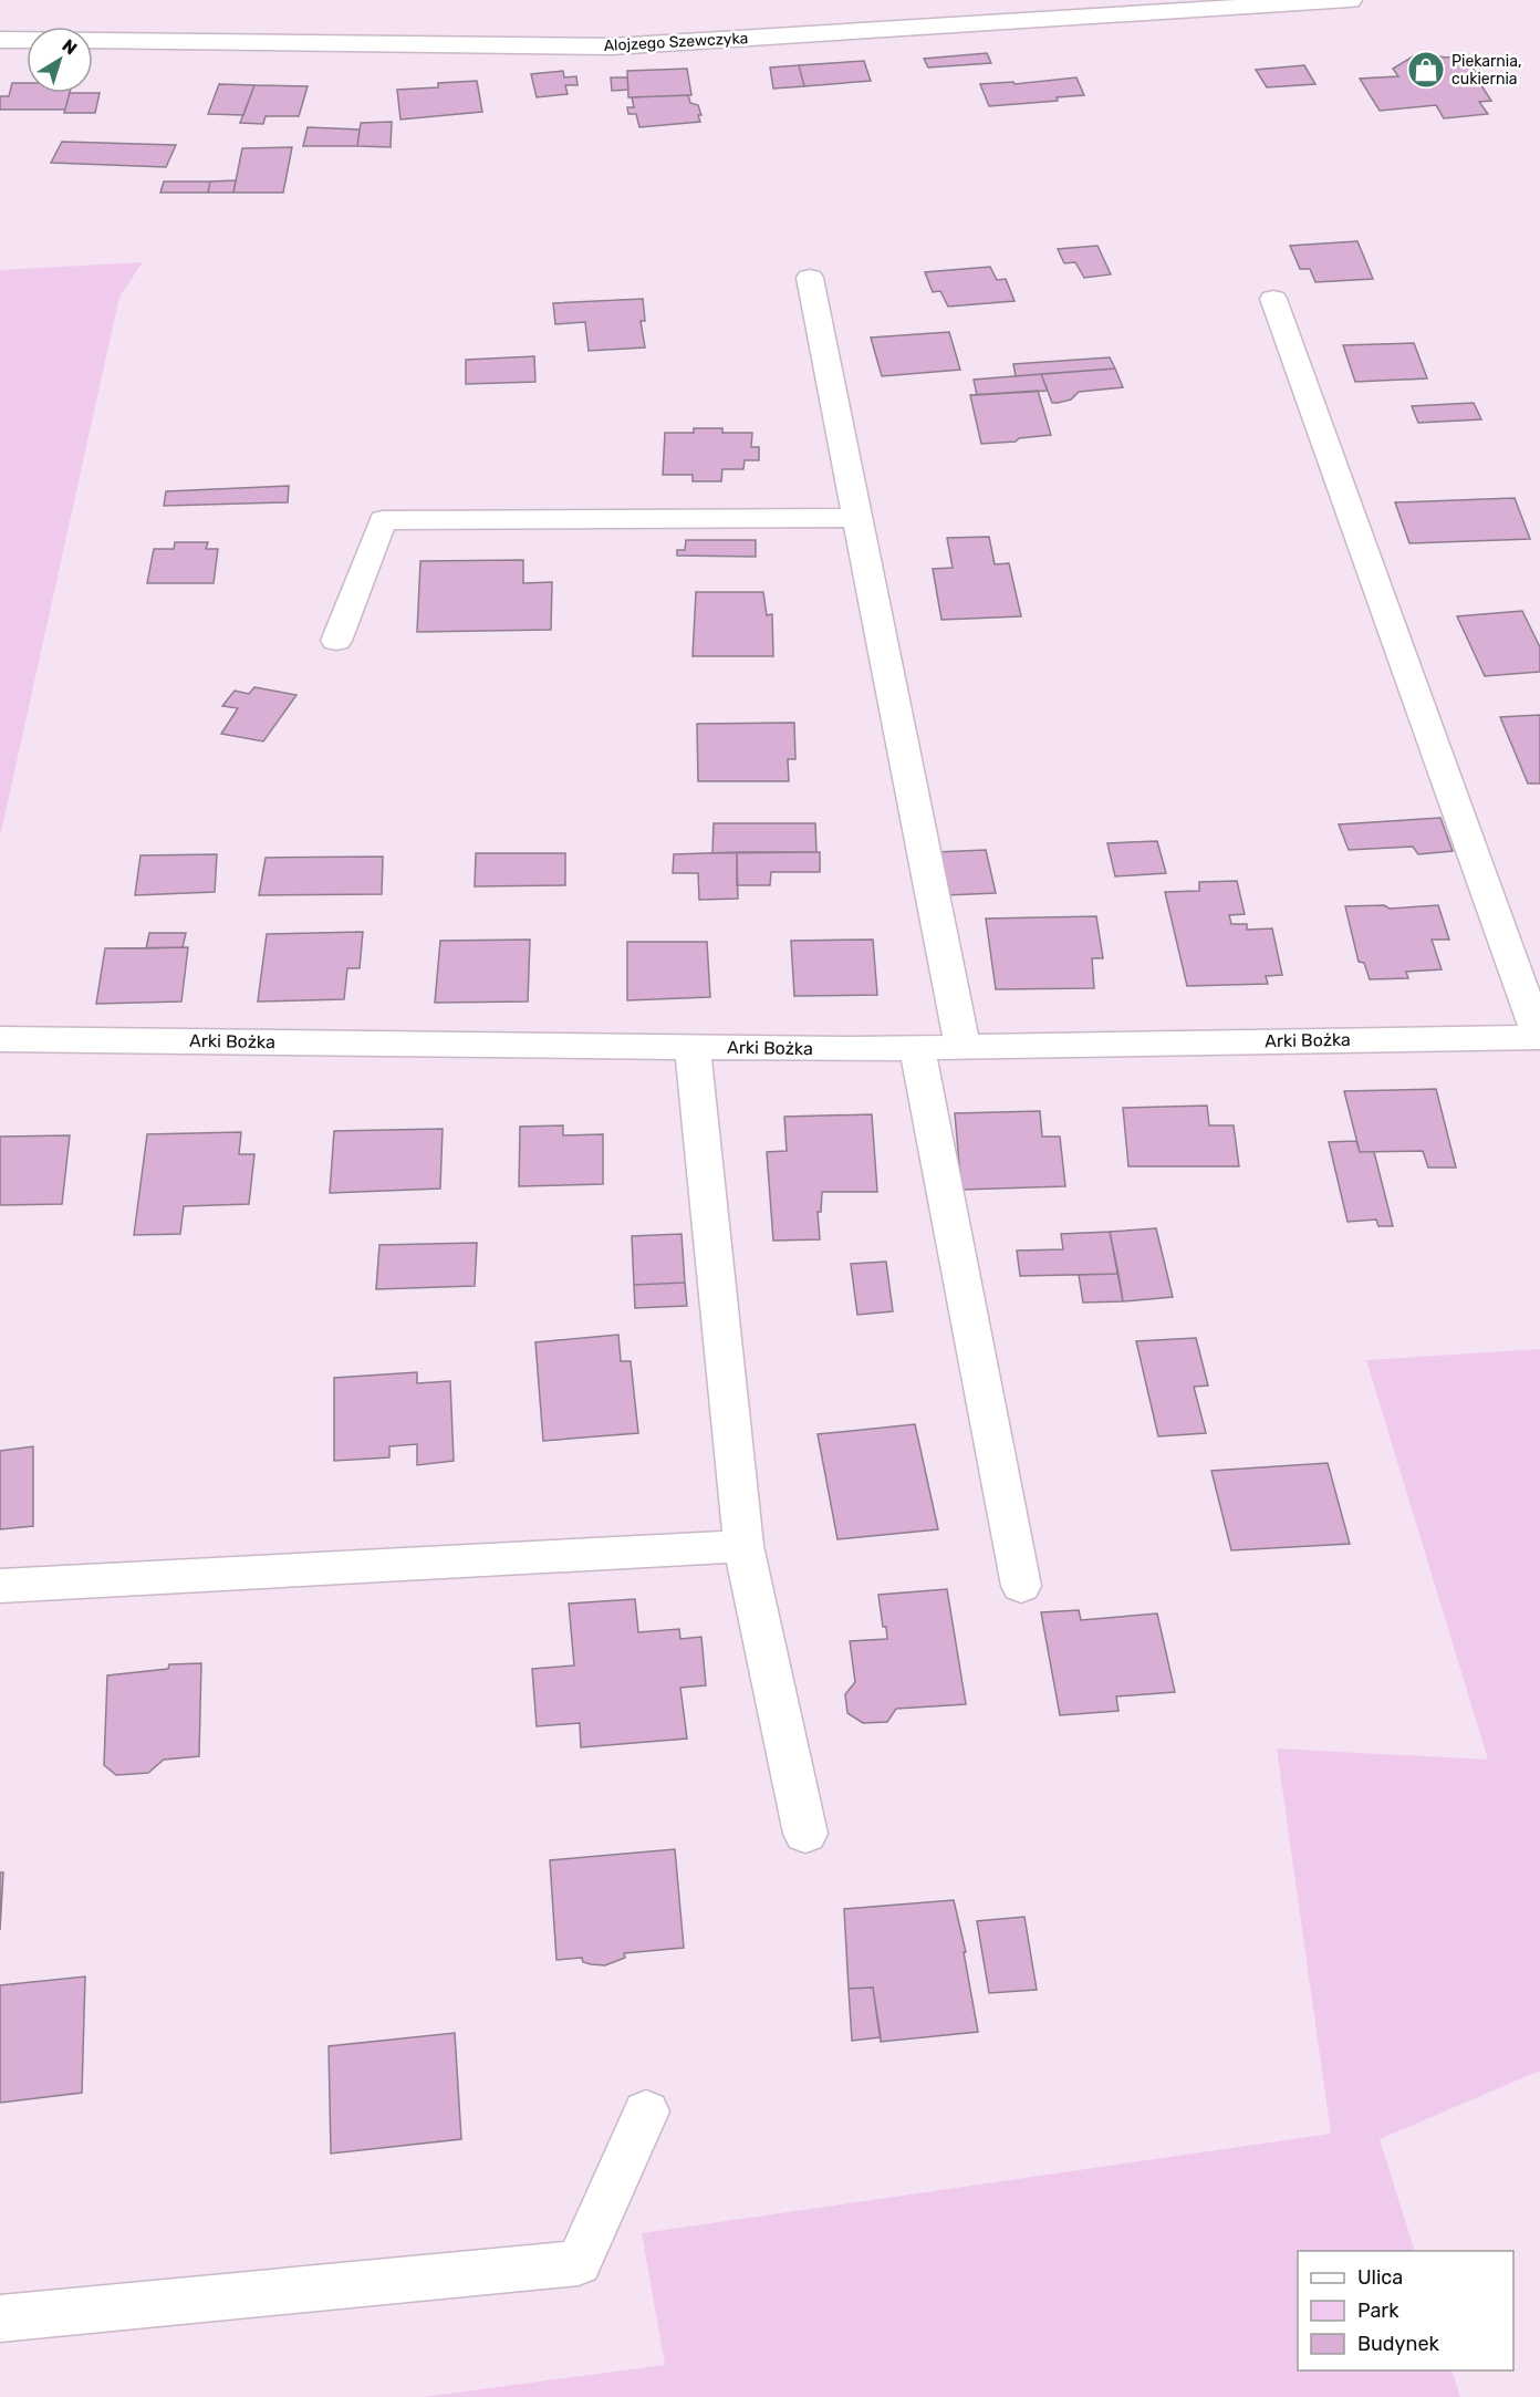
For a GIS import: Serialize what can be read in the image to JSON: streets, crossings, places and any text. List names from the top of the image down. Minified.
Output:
{"streets":{"street":["Alojzego Szewczyka","Arki Bożka"]},"places":{"shop":["Piekarnia, cukiernia"]},"legend":["Ulica","Park","Budynek"],"north":"top right"}
